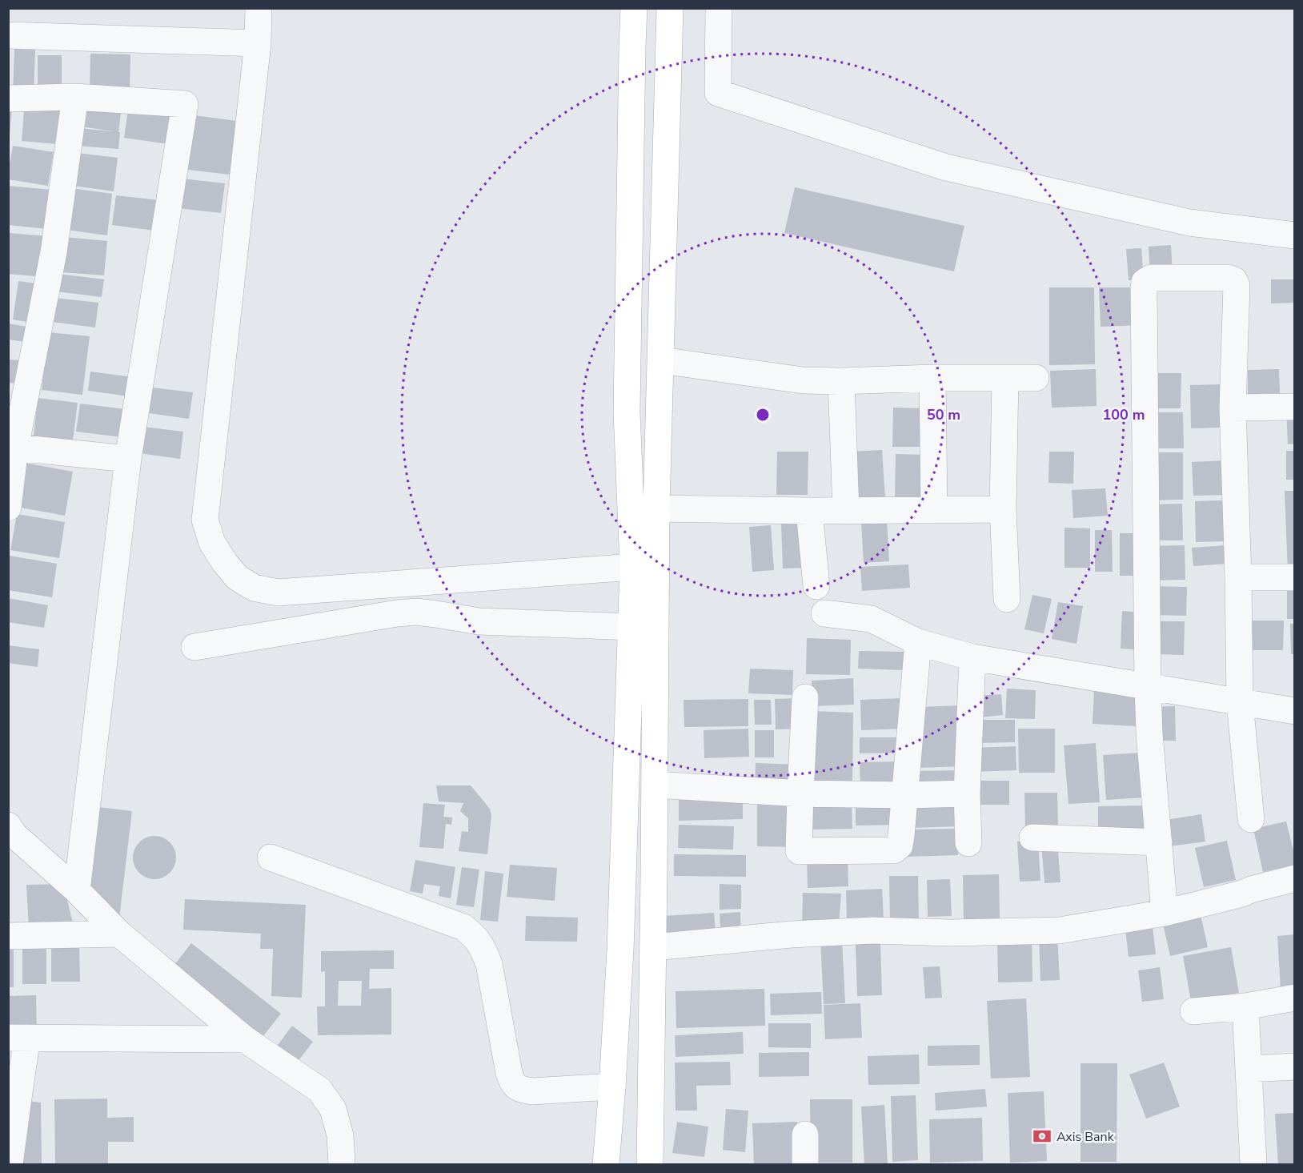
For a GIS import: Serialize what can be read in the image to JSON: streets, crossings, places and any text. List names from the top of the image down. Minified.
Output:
{"places":{"bank":["Axis Bank"]},"rings":["50 m","100 m"]}
